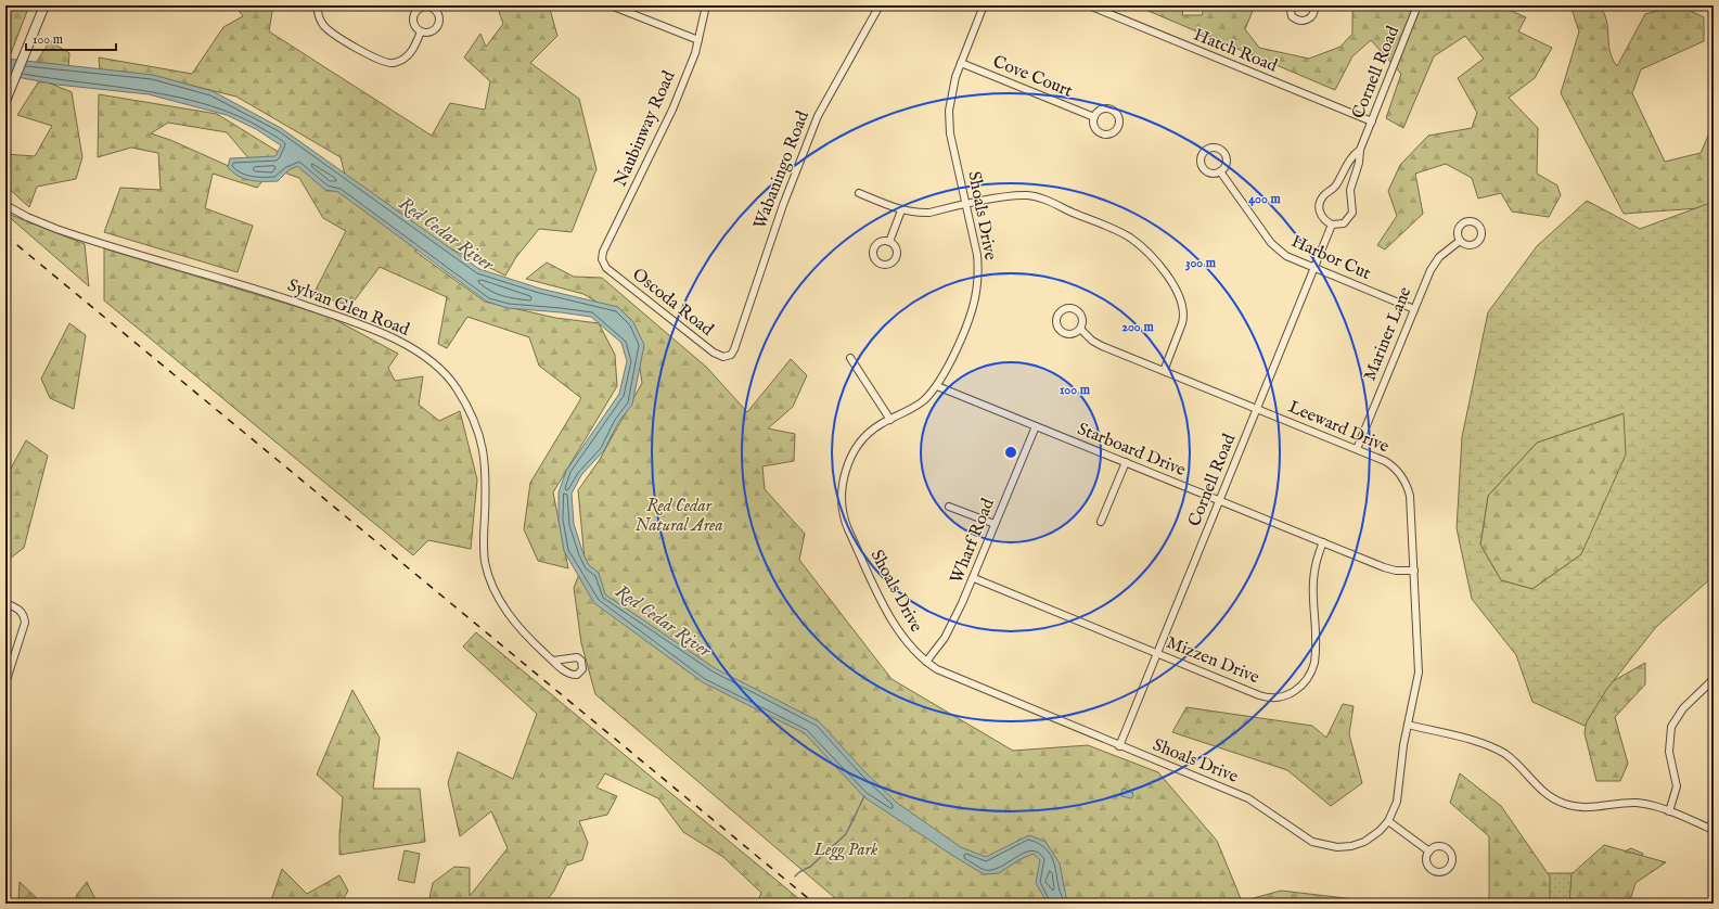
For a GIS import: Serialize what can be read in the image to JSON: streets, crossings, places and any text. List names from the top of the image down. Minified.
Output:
{"streets":{"street":["Hatch Road","Cornell Road","Cove Court","Naubinway Road","Wabaningo Road","Shoals Drive","Harbor Cut","Oscoda Road","Sylvan Glen Road","Mariner Lane","Leeward Drive","Starboard Drive","Wharf Road","Mizzen Drive"]},"crossings":[["Hatch Road","Cornell Road"],["Cornell Road","Shoals Drive"],["Cornell Road","Harbor Cut"],["Cornell Road","Leeward Drive"],["Cornell Road","Starboard Drive"],["Cornell Road","Mizzen Drive"],["Cove Court","Shoals Drive"],["Naubinway Road","Oscoda Road"],["Wabaningo Road","Oscoda Road"],["Shoals Drive","Leeward Drive"],["Shoals Drive","Starboard Drive"],["Shoals Drive","Wharf Road"],["Harbor Cut","Mariner Lane"],["Mariner Lane","Leeward Drive"],["Leeward Drive","Starboard Drive"],["Starboard Drive","Wharf Road"],["Starboard Drive","Mizzen Drive"],["Wharf Road","Mizzen Drive"]],"water":["Red Cedar River"],"parks":["Red Cedar Natural Area","Legg Park"],"scale_bar":"100 m","rings":["400 m","300 m","200 m","100 m"]}
